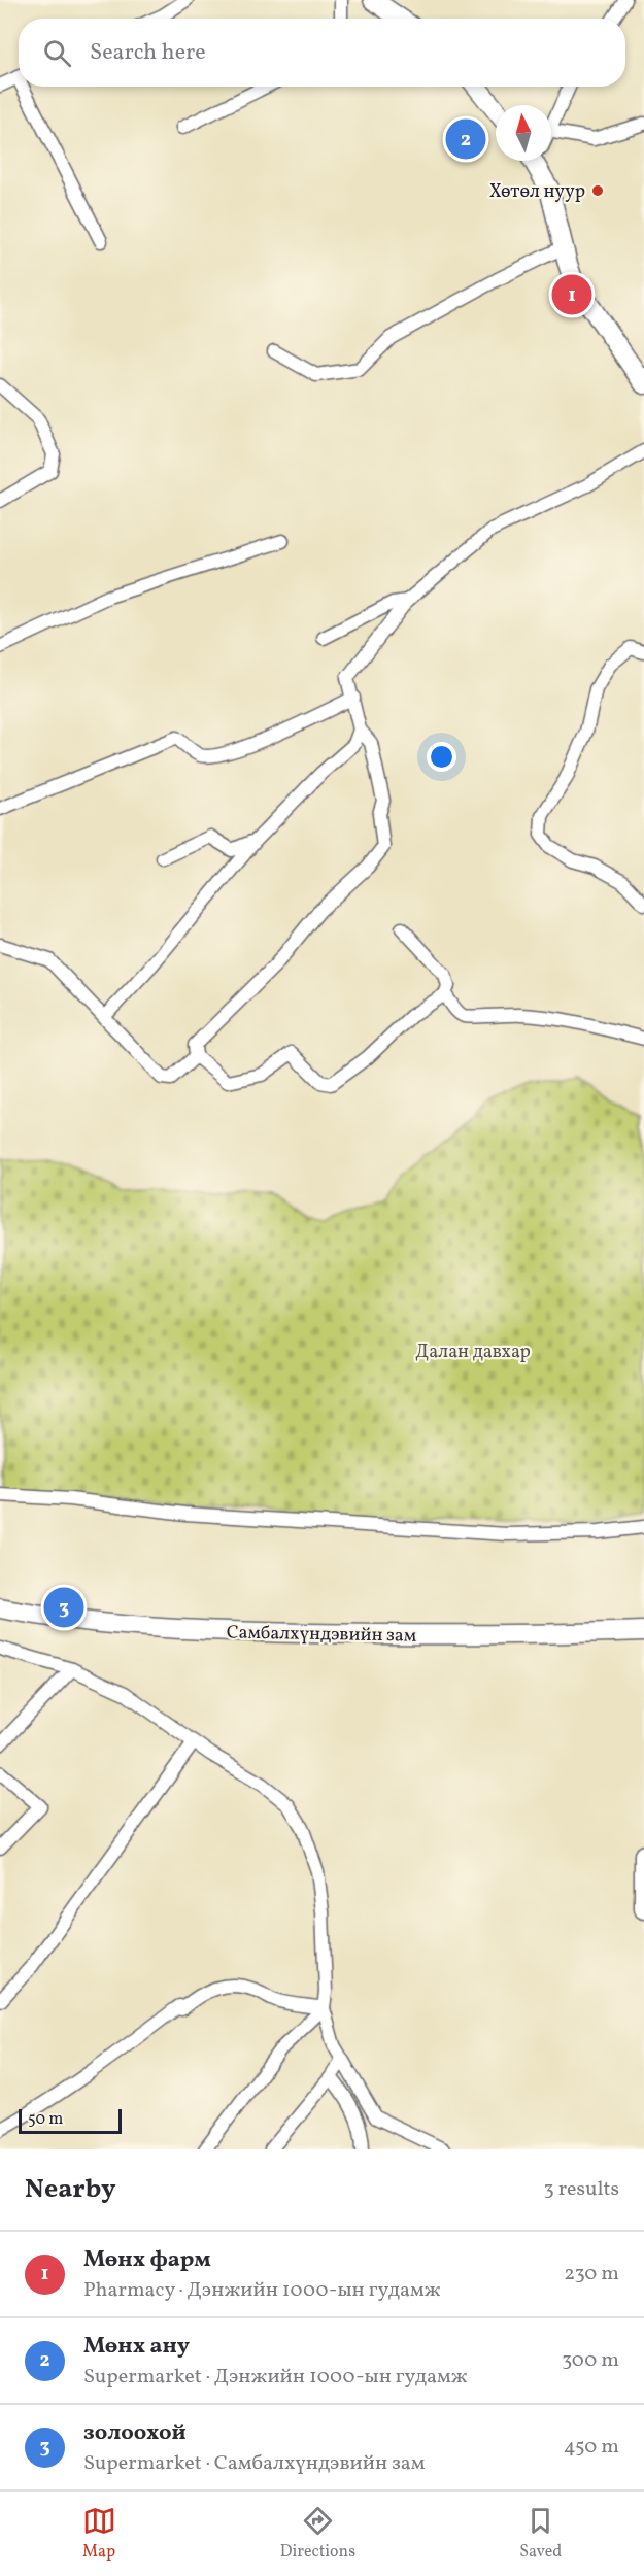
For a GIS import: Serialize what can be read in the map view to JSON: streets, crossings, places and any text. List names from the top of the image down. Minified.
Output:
{"streets":{"street":["Самбалхүндэвийн зам"]},"parks":["Далан давхар"],"places":["Хөтөл нуур"],"scale_bar":"50 m","north":"top","page":{"search":"Search here","pins":["2","1","3"],"scale":"50 m","heading":["Nearby","3 results"],"list":[{"mark":"1","name":"Мөнх фарм","note":"Pharmacy · Дэнжийн 1000-ын гудамж","value":"230 m"},{"mark":"2","name":"Мөнх ану","note":"Supermarket · Дэнжийн 1000-ын гудамж","value":"300 m"},{"mark":"3","name":"золоохой","note":"Supermarket · Самбалхүндэвийн зам","value":"450 m"}],"nav":["Map","Directions","Saved"]}}
